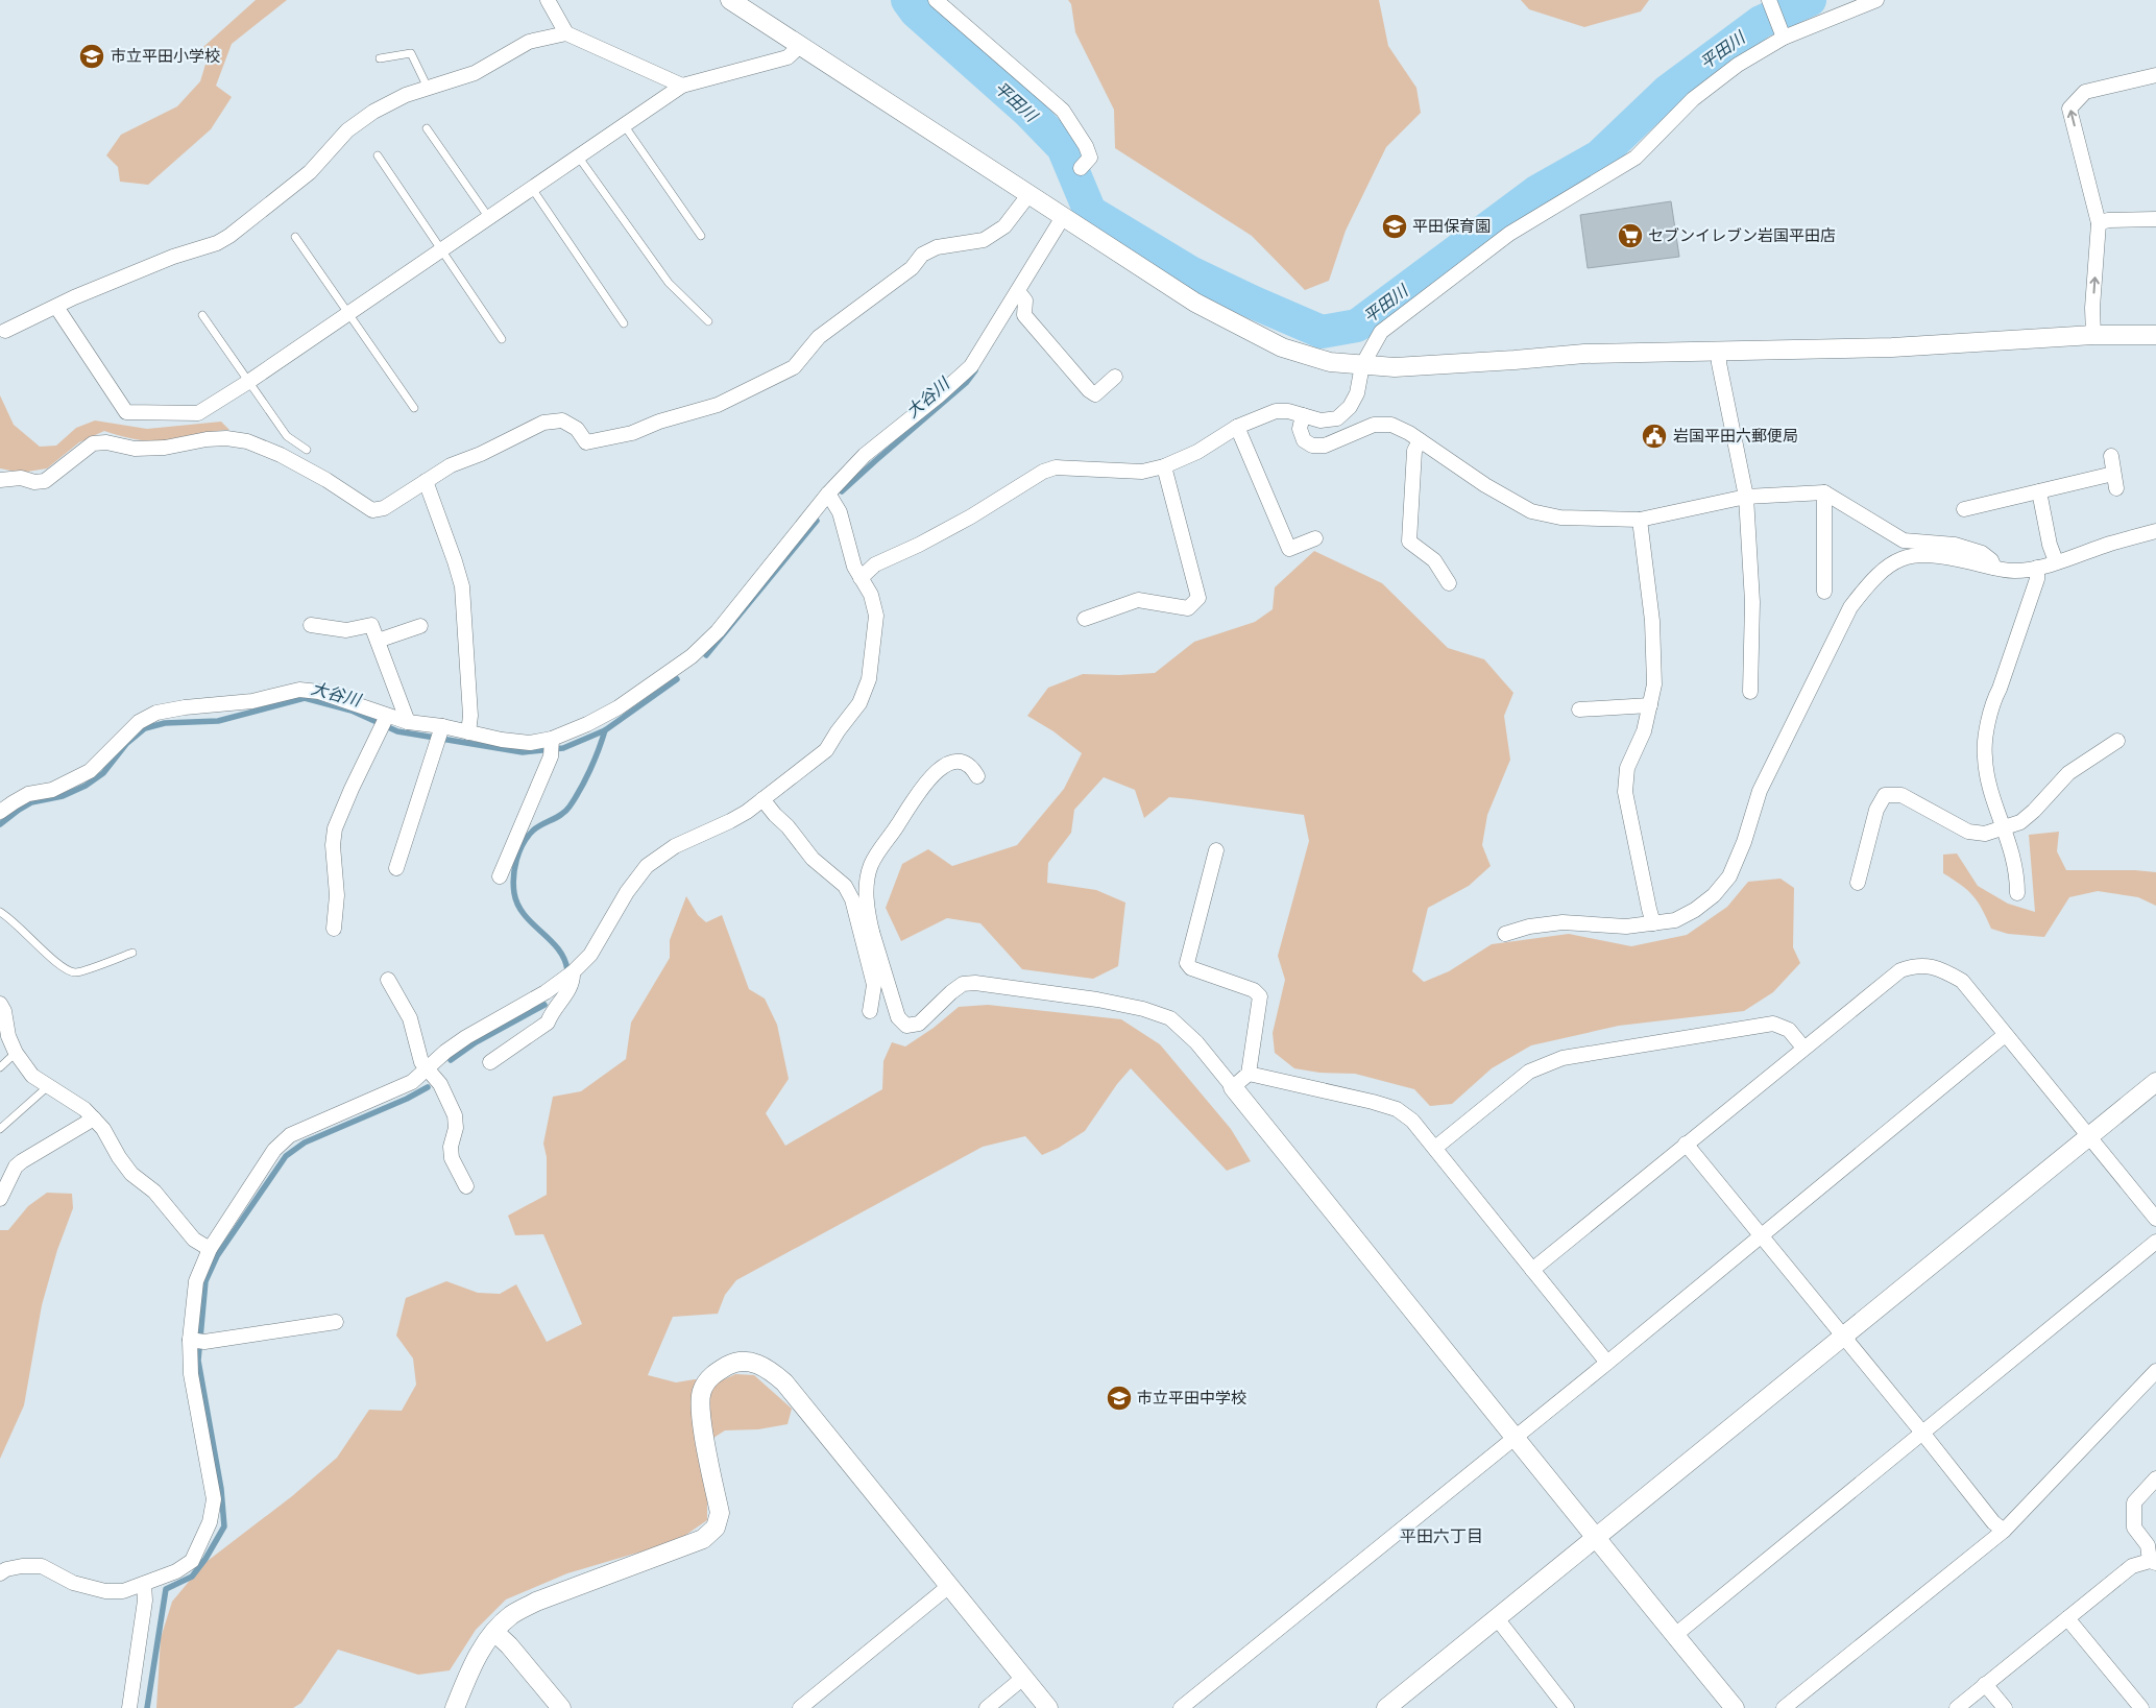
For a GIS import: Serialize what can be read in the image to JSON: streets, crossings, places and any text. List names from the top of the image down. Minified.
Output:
{"districts":["平田六丁目"],"water":["平田川","大谷川"],"places":{"school or university":["市立平田小学校","平田保育園","市立平田中学校"],"supermarket":["セブンイレブン岩国平田店"],"public building":["岩国平田六郵便局"]}}
